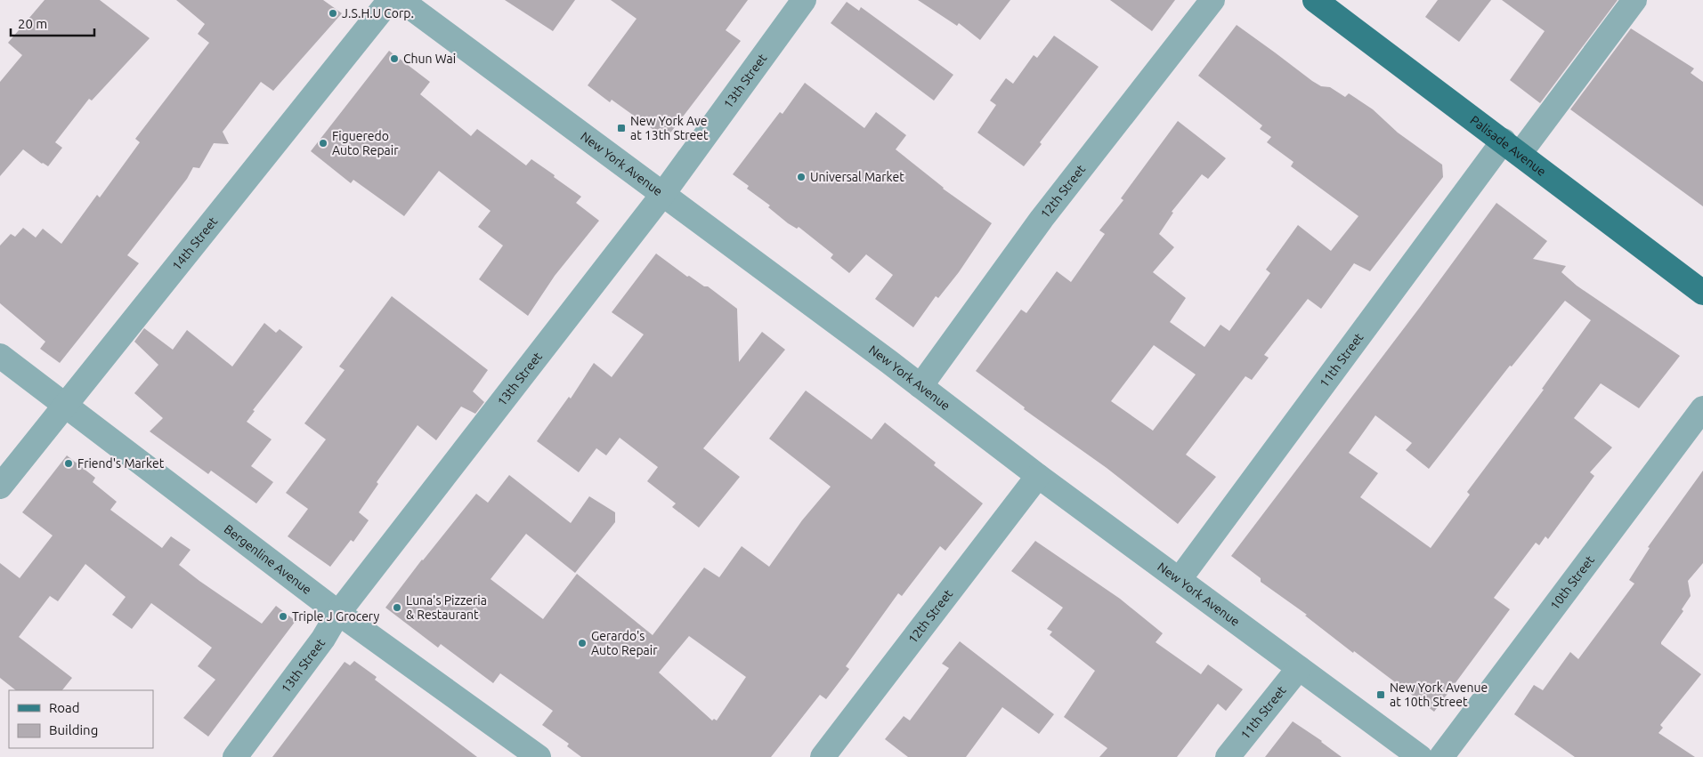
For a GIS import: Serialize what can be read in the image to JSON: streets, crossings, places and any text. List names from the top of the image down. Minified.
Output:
{"streets":{"main road":["Palisade Avenue"],"street":["13th Street","New York Avenue","12th Street","14th Street","11th Street","Bergenline Avenue","10th Street"]},"crossings":[["13th Street","New York Avenue"],["13th Street","Bergenline Avenue"],["Palisade Avenue","11th Street"],["New York Avenue","12th Street"],["New York Avenue","11th Street"],["14th Street","Bergenline Avenue"]],"places":{"other":["J.S.H.U Corp.","Chun Wai","Figueredo Auto Repair","Universal Market","Friend's Market","Luna's Pizzeria & Restaurant","Triple J Grocery","Gerardo's Auto Repair"],"transit":["New York Ave at 13th Street","New York Avenue at 10th Street"]},"legend":["Road","Building"],"scale_bar":"20 m"}
